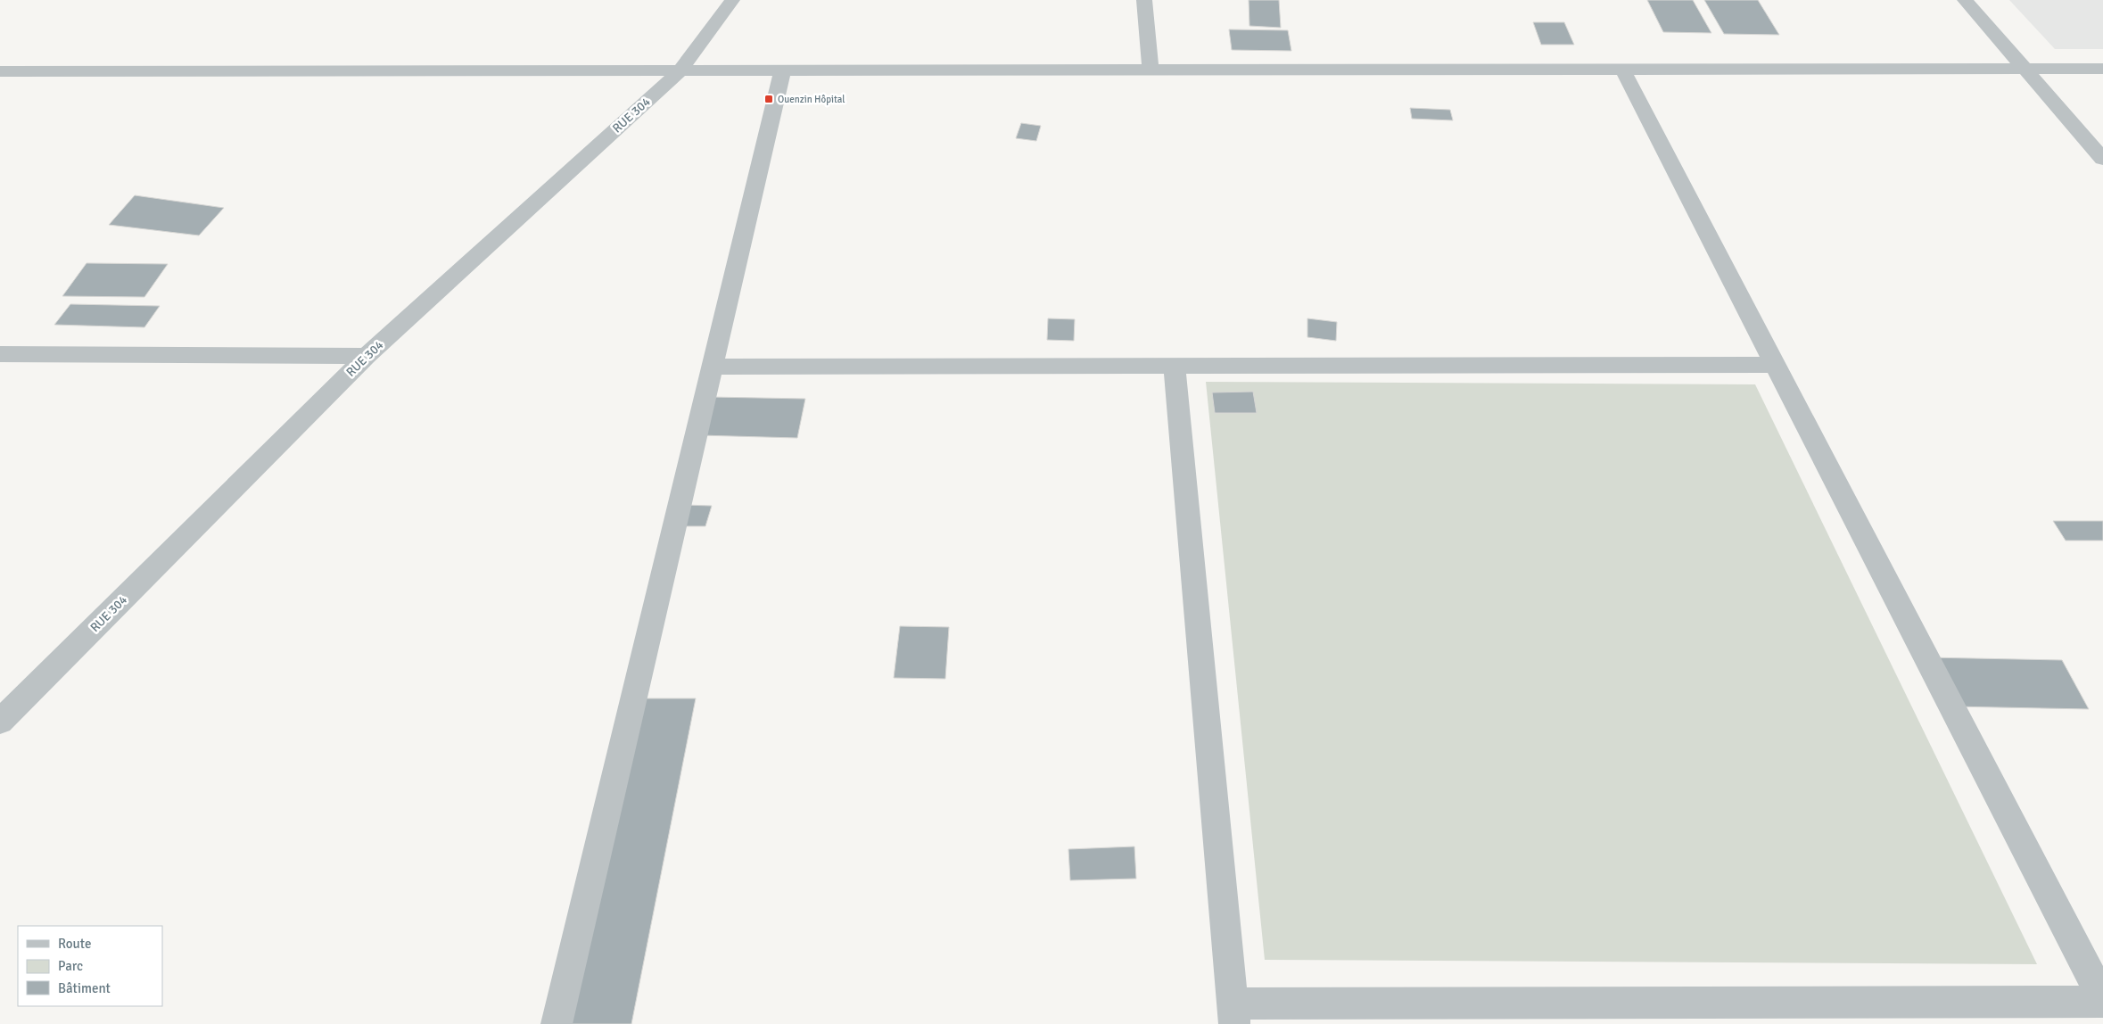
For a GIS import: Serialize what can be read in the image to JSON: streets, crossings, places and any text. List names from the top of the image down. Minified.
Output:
{"streets":{"street":["RUE 304"]},"places":{"transit":["Ouenzin Hôpital"]},"legend":["Route","Parc","Bâtiment"]}
